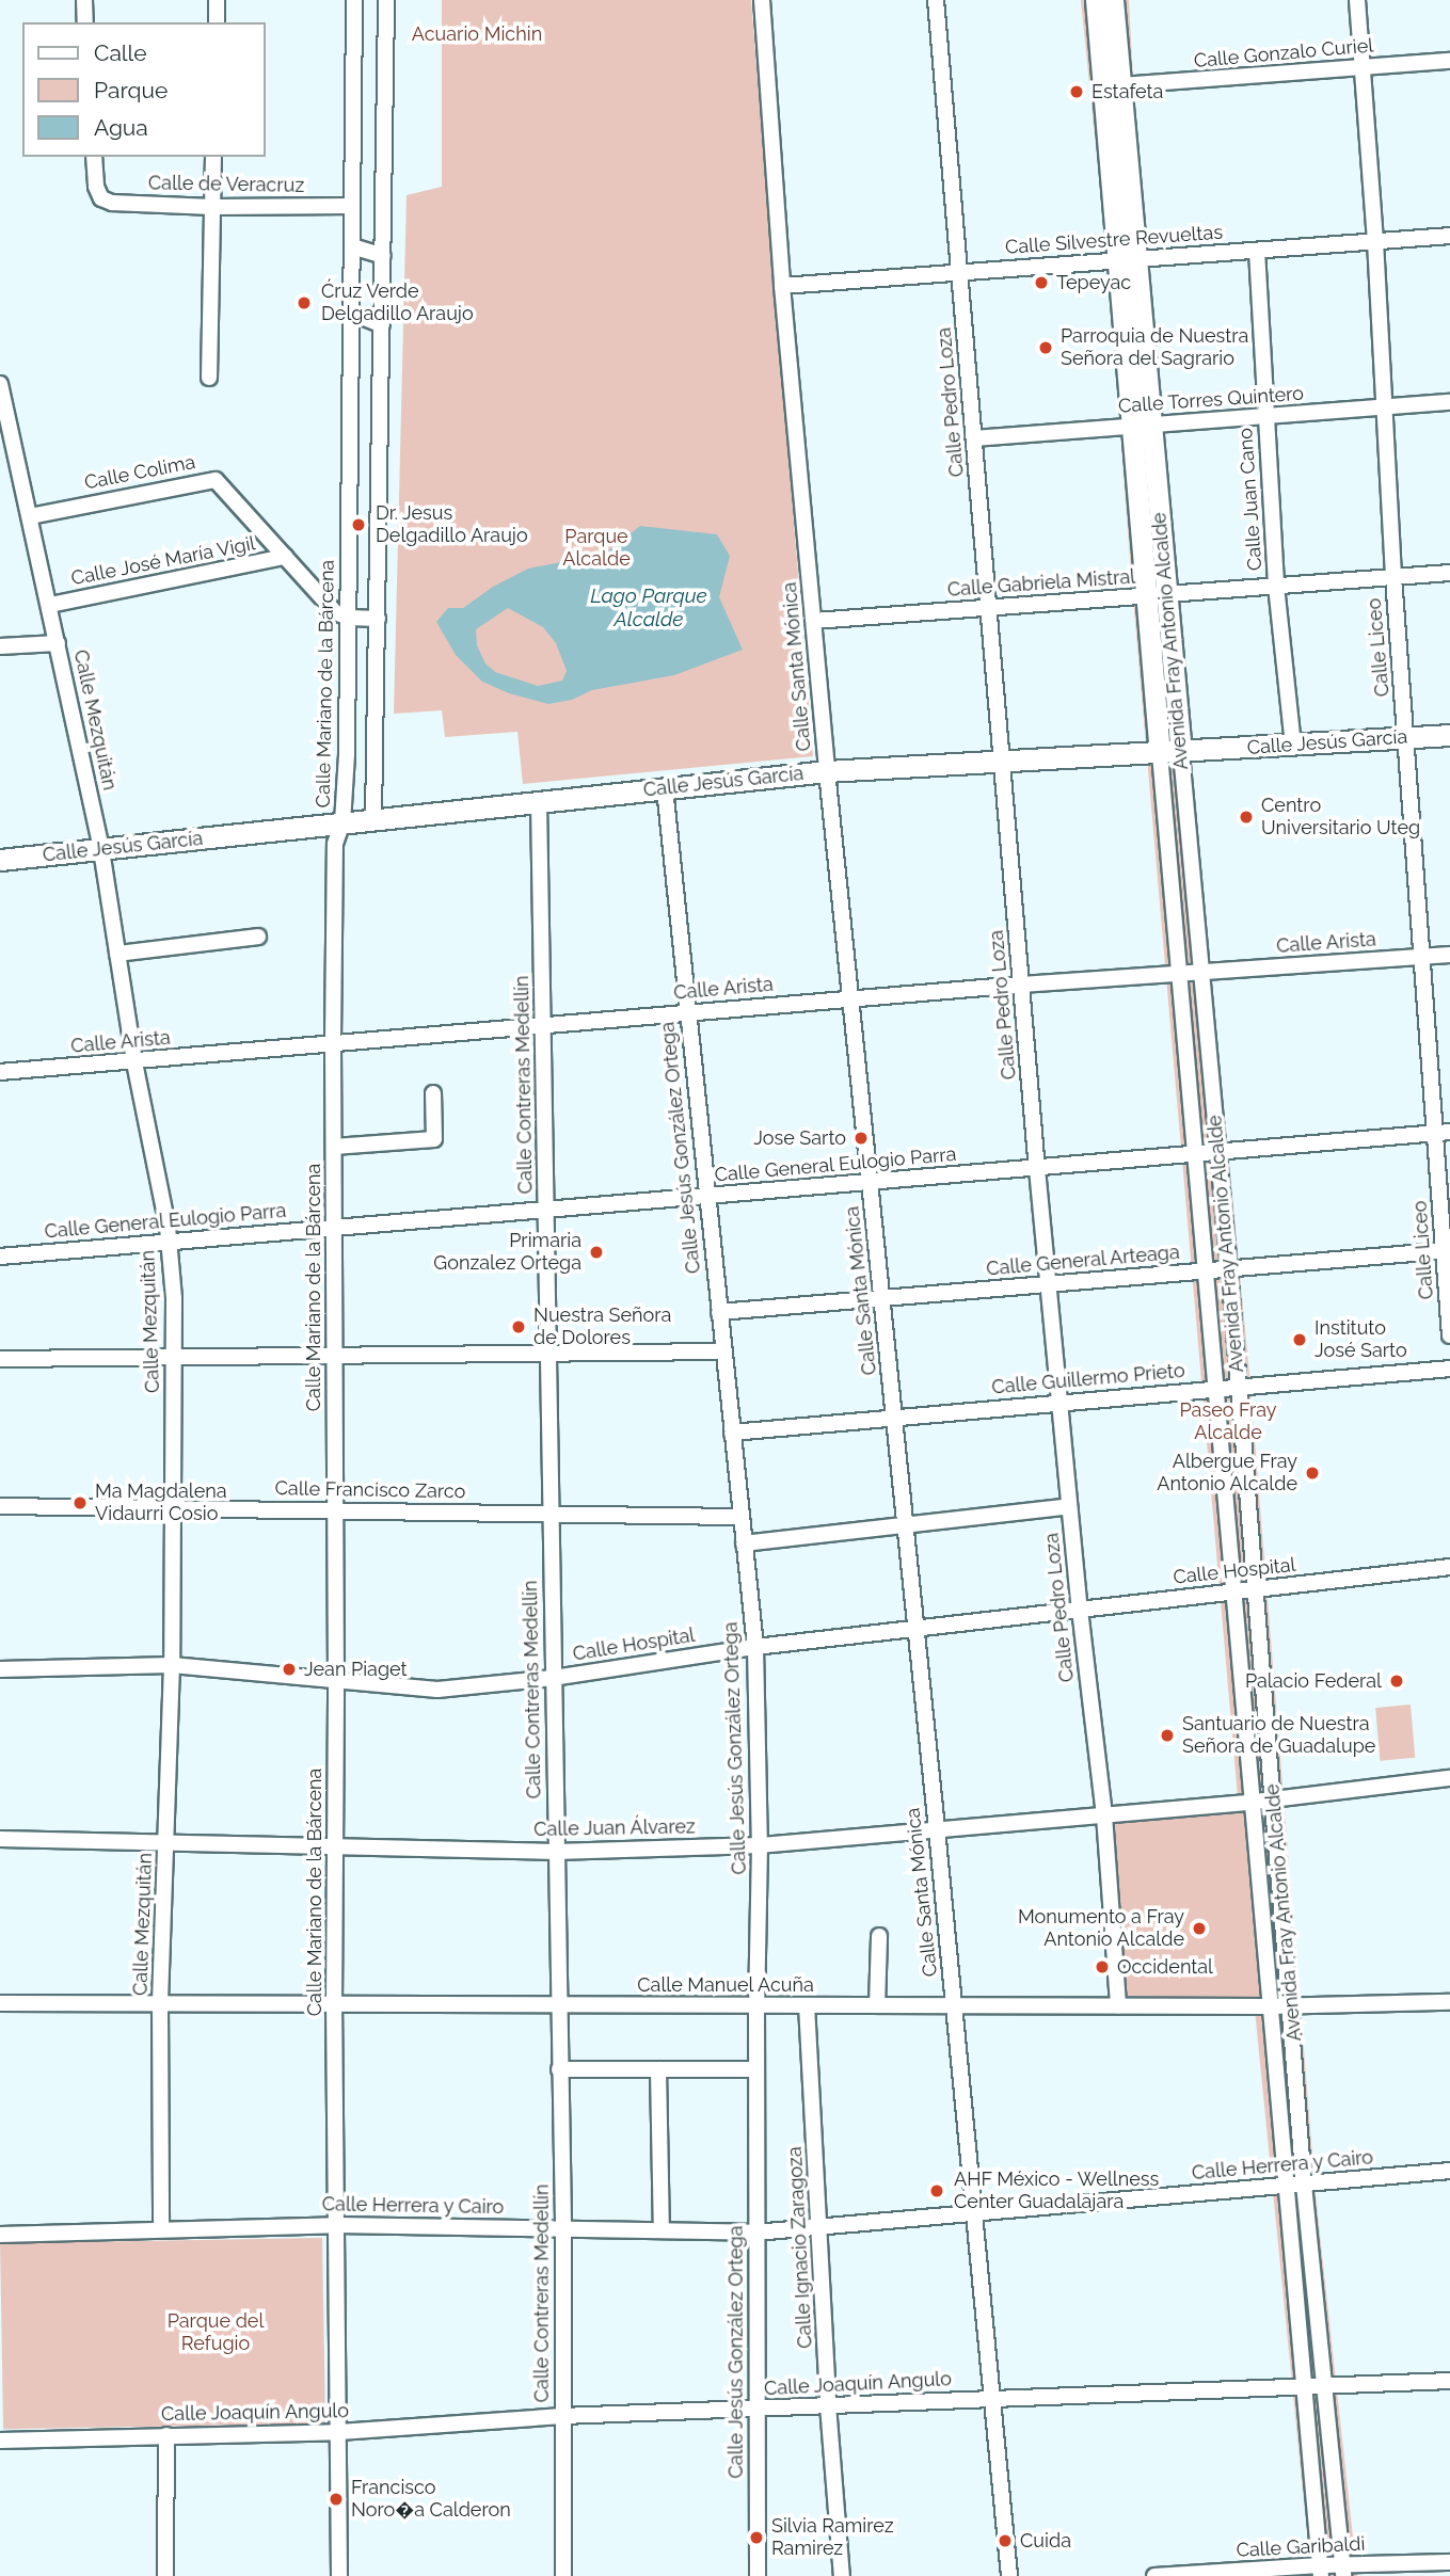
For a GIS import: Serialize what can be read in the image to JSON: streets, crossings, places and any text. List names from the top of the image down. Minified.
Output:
{"streets":{"street":["Calle Gonzalo Curiel","Calle de Veracruz","Calle Silvestre Revueltas","Calle Torres Quintero","Calle Pedro Loza","Calle Colima","Calle Juan Cano","Calle José María Vigil","Calle Gabriela Mistral","Avenida Fray Antonio Alcalde","Calle Liceo","Calle Santa Mónica","Calle Mariano de la Bárcena","Calle Mezquitán","Calle Jesús García","Calle Arista","Calle Contreras Medellín","Calle Jesús González Ortega","Calle General Eulogio Parra","Calle General Arteaga","Calle Guillermo Prieto","Calle Francisco Zarco","Calle Hospital","Calle Juan Álvarez","Calle Manuel Acuña","Calle Herrera y Cairo","Calle Ignacio Zaragoza","Calle Joaquín Angulo","Calle Garibaldi"]},"crossings":[["Calle Gonzalo Curiel","Avenida Fray Antonio Alcalde"],["Calle Gonzalo Curiel","Calle Liceo"],["Calle de Veracruz","Calle Mariano de la Bárcena"],["Calle Silvestre Revueltas","Calle Pedro Loza"],["Calle Silvestre Revueltas","Calle Juan Cano"],["Calle Silvestre Revueltas","Avenida Fray Antonio Alcalde"],["Calle Silvestre Revueltas","Calle Liceo"],["Calle Silvestre Revueltas","Calle Santa Mónica"],["Calle Torres Quintero","Calle Pedro Loza"],["Calle Torres Quintero","Calle Juan Cano"],["Calle Torres Quintero","Avenida Fray Antonio Alcalde"],["Calle Torres Quintero","Calle Liceo"],["Calle Pedro Loza","Calle Gabriela Mistral"],["Calle Pedro Loza","Calle Jesús García"],["Calle Pedro Loza","Calle Arista"],["Calle Pedro Loza","Calle General Eulogio Parra"],["Calle Pedro Loza","Calle General Arteaga"],["Calle Pedro Loza","Calle Guillermo Prieto"],["Calle Pedro Loza","Calle Hospital"],["Calle Pedro Loza","Calle Juan Álvarez"],["Calle Pedro Loza","Calle Manuel Acuña"],["Calle Colima","Calle José María Vigil"],["Calle Colima","Calle Mariano de la Bárcena"],["Calle Colima","Calle Mezquitán"],["Calle Juan Cano","Calle Gabriela Mistral"],["Calle Juan Cano","Calle Jesús García"],["Calle José María Vigil","Calle Mezquitán"],["Calle Gabriela Mistral","Avenida Fray Antonio Alcalde"],["Calle Gabriela Mistral","Calle Liceo"],["Calle Gabriela Mistral","Calle Santa Mónica"],["Avenida Fray Antonio Alcalde","Calle Jesús García"],["Avenida Fray Antonio Alcalde","Calle Arista"],["Avenida Fray Antonio Alcalde","Calle General Eulogio Parra"],["Avenida Fray Antonio Alcalde","Calle General Arteaga"],["Avenida Fray Antonio Alcalde","Calle Guillermo Prieto"],["Avenida Fray Antonio Alcalde","Calle Hospital"],["Avenida Fray Antonio Alcalde","Calle Juan Álvarez"],["Avenida Fray Antonio Alcalde","Calle Manuel Acuña"],["Avenida Fray Antonio Alcalde","Calle Herrera y Cairo"],["Avenida Fray Antonio Alcalde","Calle Joaquín Angulo"],["Avenida Fray Antonio Alcalde","Calle Garibaldi"],["Calle Liceo","Calle Jesús García"],["Calle Liceo","Calle Arista"],["Calle Liceo","Calle General Eulogio Parra"],["Calle Liceo","Calle General Arteaga"],["Calle Santa Mónica","Calle Jesús García"],["Calle Santa Mónica","Calle Arista"],["Calle Santa Mónica","Calle General Eulogio Parra"],["Calle Santa Mónica","Calle General Arteaga"],["Calle Santa Mónica","Calle Guillermo Prieto"],["Calle Santa Mónica","Calle Hospital"],["Calle Santa Mónica","Calle Juan Álvarez"],["Calle Santa Mónica","Calle Manuel Acuña"],["Calle Santa Mónica","Calle Herrera y Cairo"],["Calle Santa Mónica","Calle Joaquín Angulo"],["Calle Mariano de la Bárcena","Calle Jesús García"],["Calle Mariano de la Bárcena","Calle Arista"],["Calle Mariano de la Bárcena","Calle General Eulogio Parra"],["Calle Mariano de la Bárcena","Calle Francisco Zarco"],["Calle Mariano de la Bárcena","Calle Hospital"],["Calle Mariano de la Bárcena","Calle Juan Álvarez"],["Calle Mariano de la Bárcena","Calle Manuel Acuña"],["Calle Mariano de la Bárcena","Calle Herrera y Cairo"],["Calle Mariano de la Bárcena","Calle Joaquín Angulo"],["Calle Mezquitán","Calle Jesús García"],["Calle Mezquitán","Calle Arista"],["Calle Mezquitán","Calle General Eulogio Parra"],["Calle Mezquitán","Calle Francisco Zarco"],["Calle Mezquitán","Calle Hospital"],["Calle Mezquitán","Calle Juan Álvarez"],["Calle Mezquitán","Calle Manuel Acuña"],["Calle Mezquitán","Calle Herrera y Cairo"],["Calle Jesús García","Calle Contreras Medellín"],["Calle Jesús García","Calle Jesús González Ortega"],["Calle Arista","Calle Contreras Medellín"],["Calle Arista","Calle Jesús González Ortega"],["Calle Contreras Medellín","Calle General Eulogio Parra"],["Calle Contreras Medellín","Calle Francisco Zarco"],["Calle Contreras Medellín","Calle Hospital"],["Calle Contreras Medellín","Calle Juan Álvarez"],["Calle Contreras Medellín","Calle Manuel Acuña"],["Calle Contreras Medellín","Calle Herrera y Cairo"],["Calle Contreras Medellín","Calle Joaquín Angulo"],["Calle Jesús González Ortega","Calle General Eulogio Parra"],["Calle Jesús González Ortega","Calle General Arteaga"],["Calle Jesús González Ortega","Calle Guillermo Prieto"],["Calle Jesús González Ortega","Calle Francisco Zarco"],["Calle Jesús González Ortega","Calle Hospital"],["Calle Jesús González Ortega","Calle Juan Álvarez"],["Calle Jesús González Ortega","Calle Manuel Acuña"],["Calle Jesús González Ortega","Calle Herrera y Cairo"],["Calle Jesús González Ortega","Calle Joaquín Angulo"],["Calle Manuel Acuña","Calle Ignacio Zaragoza"],["Calle Herrera y Cairo","Calle Ignacio Zaragoza"],["Calle Ignacio Zaragoza","Calle Joaquín Angulo"]],"water":["Lago Parque Alcalde"],"parks":["Acuario Michin","Parque Alcalde","Paseo Fray Alcalde","Parque del Refugio"],"places":["Estafeta","Tepeyac","Ćruz Verde Delgadillo Araujo","Parroquia de Nuestra Señora del Sagrario","Dr. Jesus Delgadillo Araujo","Centro Universitario Uteg","Jose Sarto","Primaria Gonzalez Ortega","Nuestra Señora de Dolores","Instituto José Sarto","Albergue Fray Antonio Alcalde","Ma Magdalena Vidaurri Cosio","Jean Piaget","Palacio Federal","Santuario de Nuestra Señora de Guadalupe","Monumento a Fray Antonio Alcalde","Occidental","AHF México - Wellness Center Guadalajara","Francisco Noro�a Calderon","Silvia Ramirez Ramirez","Cuida"],"legend":["Calle","Parque","Agua"]}
